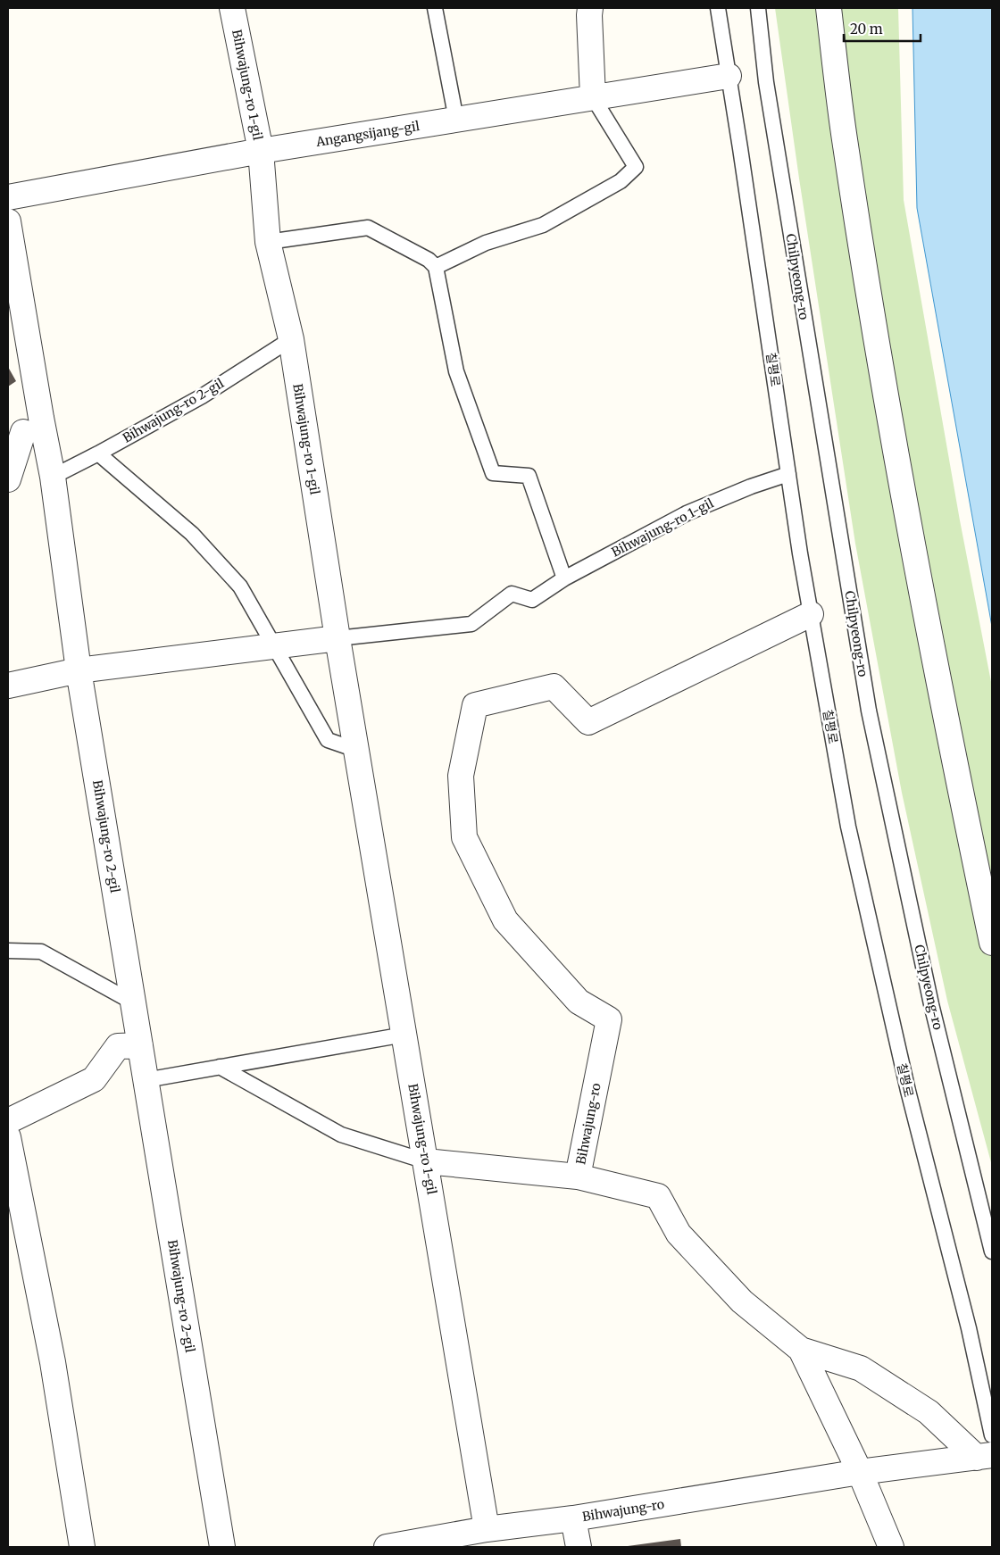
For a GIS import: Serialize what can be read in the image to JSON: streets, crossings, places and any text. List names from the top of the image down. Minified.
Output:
{"streets":{"street":["Bihwajung-ro 1-gil","Angangsijang-gil","Bihwajung-ro 2-gil","Bihwajung-ro"],"lane":["Chilpyeong-ro","칠평로"]},"crossings":[["Bihwajung-ro 1-gil","Angangsijang-gil"],["Bihwajung-ro 1-gil","칠평로"],["Bihwajung-ro 1-gil","Bihwajung-ro 2-gil"],["Bihwajung-ro 1-gil","Bihwajung-ro"],["Angangsijang-gil","칠평로"],["칠평로","Bihwajung-ro"]],"scale_bar":"20 m"}
